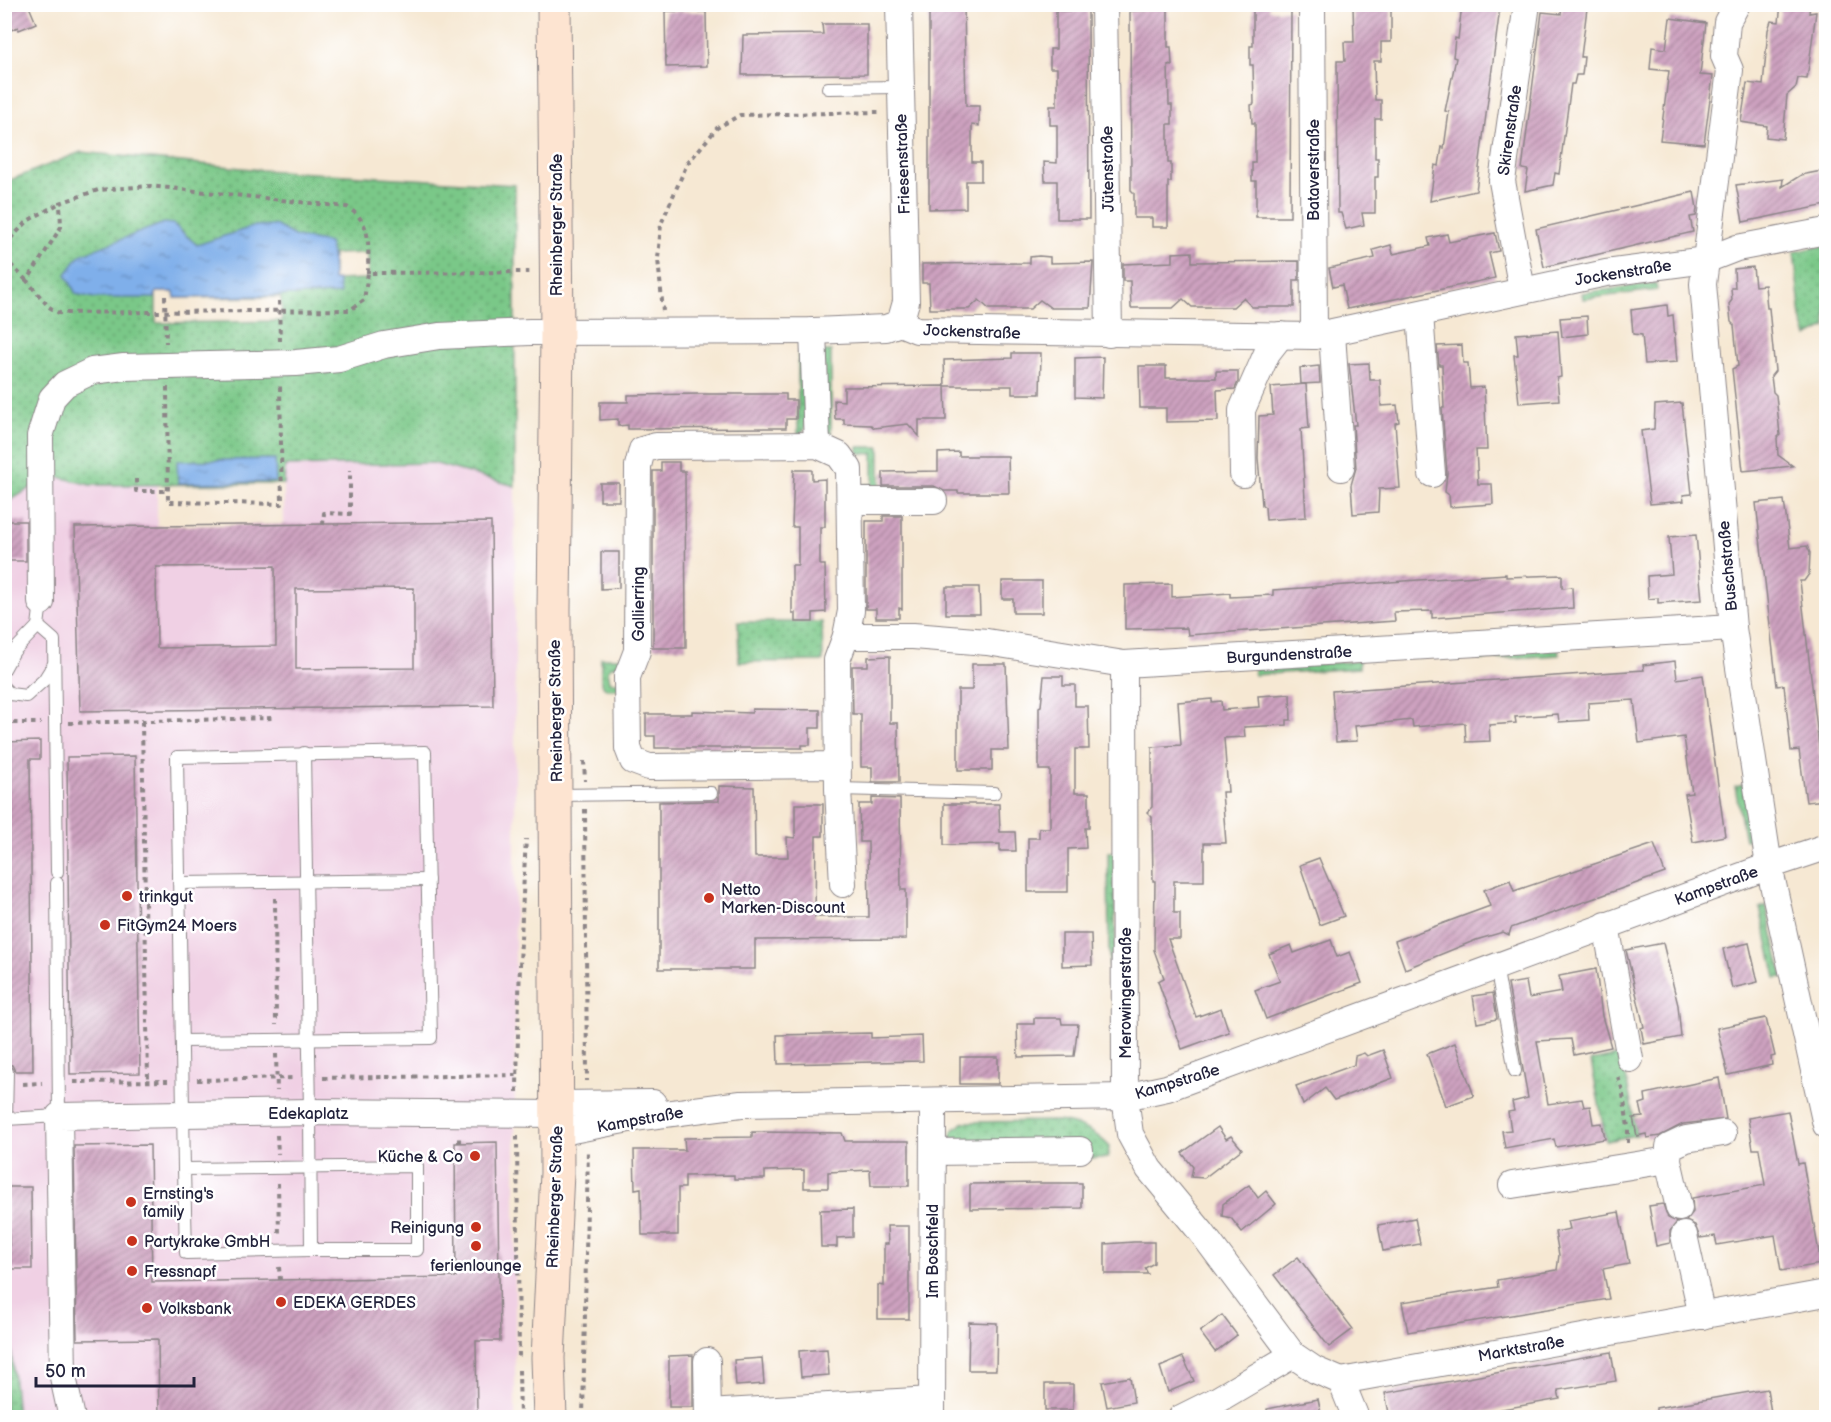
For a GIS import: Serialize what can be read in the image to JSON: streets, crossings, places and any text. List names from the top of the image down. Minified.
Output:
{"streets":{"main road":["Rheinberger Straße"],"street":["Skirenstraße","Friesenstraße","Jütenstraße","Bataverstraße","Jockenstraße","Buschstraße","Gallierring","Burgundenstraße","Kampstraße","Merowingerstraße","Edekaplatz","Im Boschfeld","Marktstraße"]},"crossings":[["Skirenstraße","Jockenstraße"],["Friesenstraße","Jockenstraße"],["Jütenstraße","Jockenstraße"],["Bataverstraße","Jockenstraße"],["Rheinberger Straße","Jockenstraße"],["Rheinberger Straße","Kampstraße"],["Rheinberger Straße","Edekaplatz"],["Jockenstraße","Buschstraße"],["Buschstraße","Burgundenstraße"],["Buschstraße","Kampstraße"],["Burgundenstraße","Merowingerstraße"],["Kampstraße","Merowingerstraße"],["Kampstraße","Edekaplatz"],["Kampstraße","Im Boschfeld"],["Merowingerstraße","Marktstraße"]],"places":["trinkgut","Netto Marken-Discount","FitGym24 Moers","Küche & Co","Ernsting's family","Reinigung","Partykrake GmbH","ferienlounge","Fressnapf","EDEKA GERDES","Volksbank"],"scale_bar":"50 m"}
